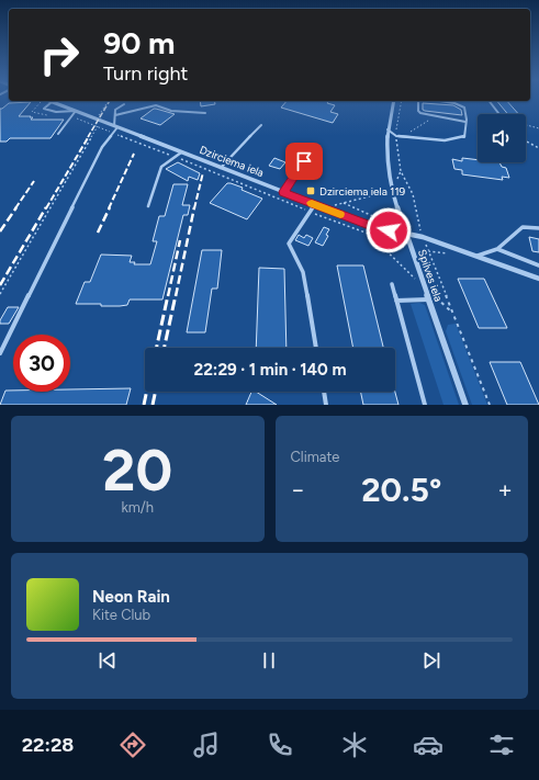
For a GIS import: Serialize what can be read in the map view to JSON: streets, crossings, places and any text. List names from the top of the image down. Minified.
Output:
{"streets":{"street":["Dzirciema iela","Spilves iela"]},"crossings":[["Dzirciema iela","Spilves iela"]],"places":{"transit":["Dzirciema iela 119"]},"page":{"turn":["90 m","Turn right"],"limit":"30","trip":"22:29 · 1 min · 140 m","tile":[["20","km/h"],"Climate"],"heat":["−","20.5°","+"],"song":["Neon Rain","Kite Club"],"tabs":"22:28"}}
